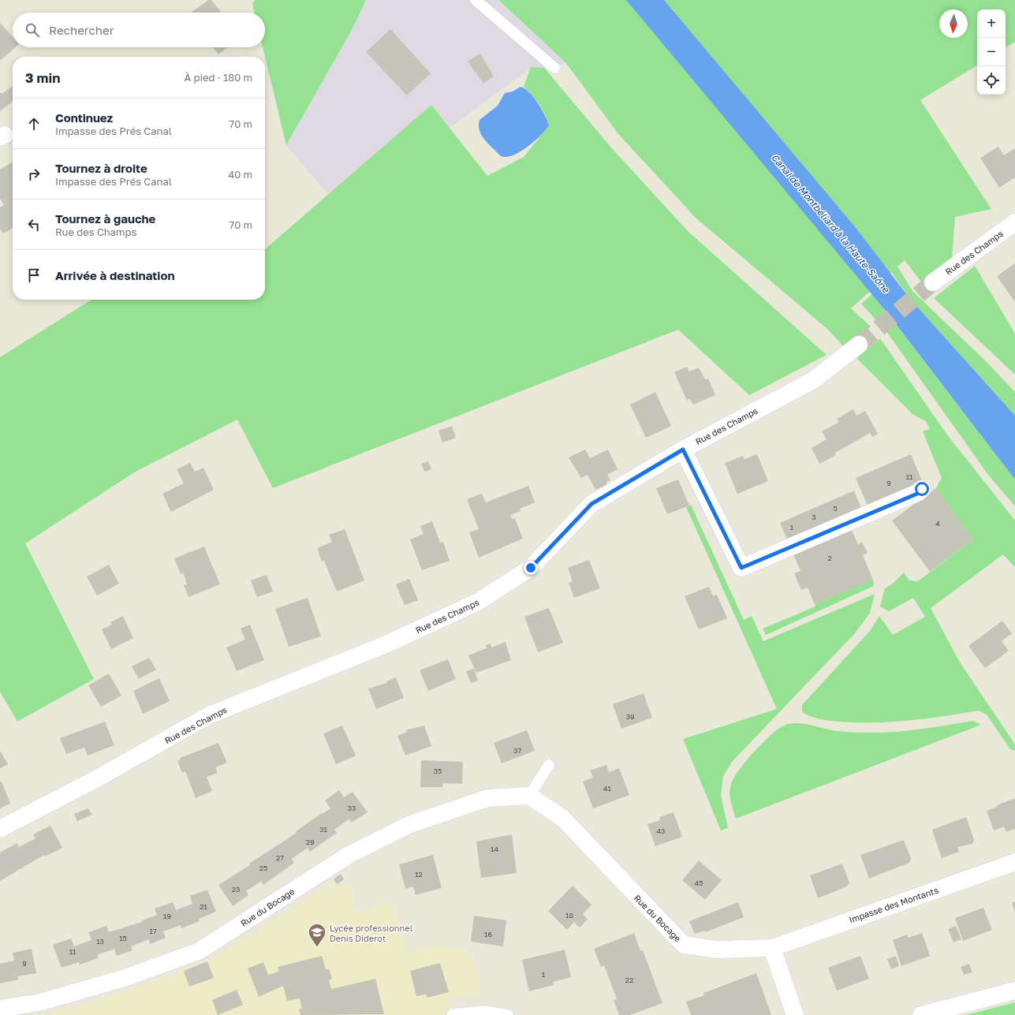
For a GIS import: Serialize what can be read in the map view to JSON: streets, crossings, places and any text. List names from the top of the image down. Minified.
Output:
{"streets":{"street":["Rue des Champs","Impasse des Montants","Rue du Bocage"]},"crossings":[["Impasse des Montants","Rue du Bocage"]],"water":["Canal de Montbéliard à la Haute-Saône"],"places":{"school or university":["Lycée professionnel Denis Diderot"]},"house_numbers":["11","9","5","3","4","1","2","39","37","35","41","33","31","43","29","14","27","25","12","45","23","21","18","19","17","16","15","13","11","9","1","22"],"north":"bottom","page":{"map_buttons":["+","−"],"search":"Rechercher","heading":["3 min","À pied · 180 m"],"list":[["Continuez","Impasse des Prés Canal","70 m"],["Tournez à droite","Impasse des Prés Canal","40 m"],["Tournez à gauche","Rue des Champs","70 m"],"Arrivée à destination"]}}
